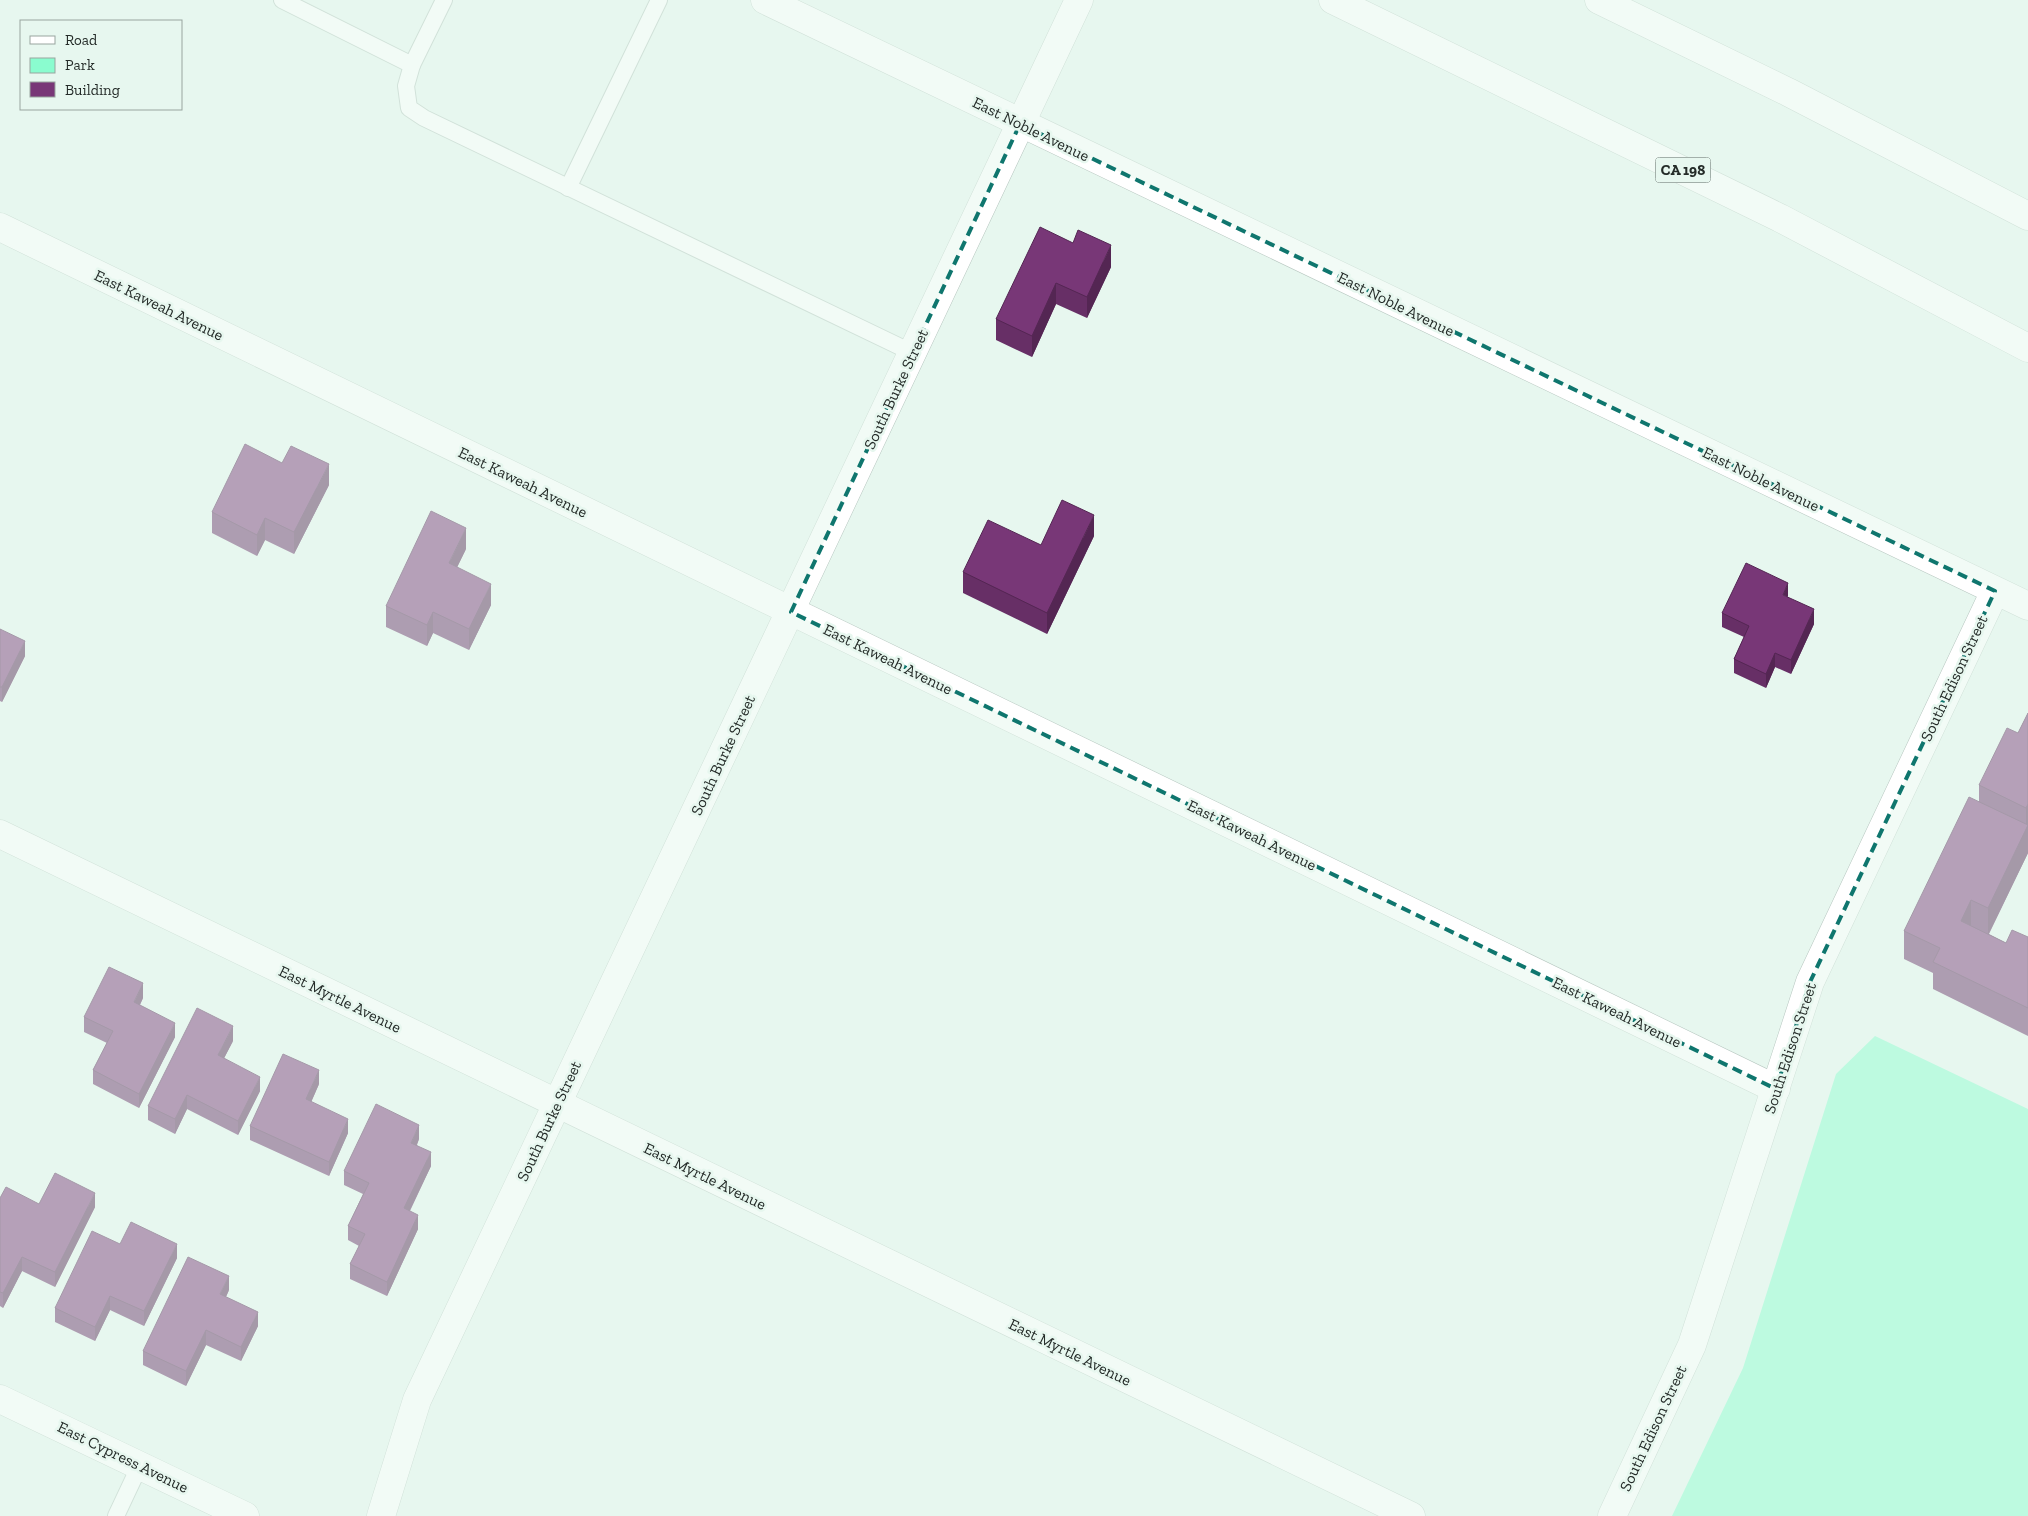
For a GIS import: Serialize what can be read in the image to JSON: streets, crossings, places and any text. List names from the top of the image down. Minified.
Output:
{"streets":{"main road":["East Noble Avenue","CA 198","East Kaweah Avenue","South Burke Street","South Edison Street","East Myrtle Avenue","East Cypress Avenue"]},"crossings":[["East Noble Avenue","South Burke Street"],["East Noble Avenue","South Edison Street"],["East Kaweah Avenue","South Burke Street"],["East Kaweah Avenue","South Edison Street"],["South Burke Street","East Myrtle Avenue"]],"legend":["Road","Park","Building"]}
